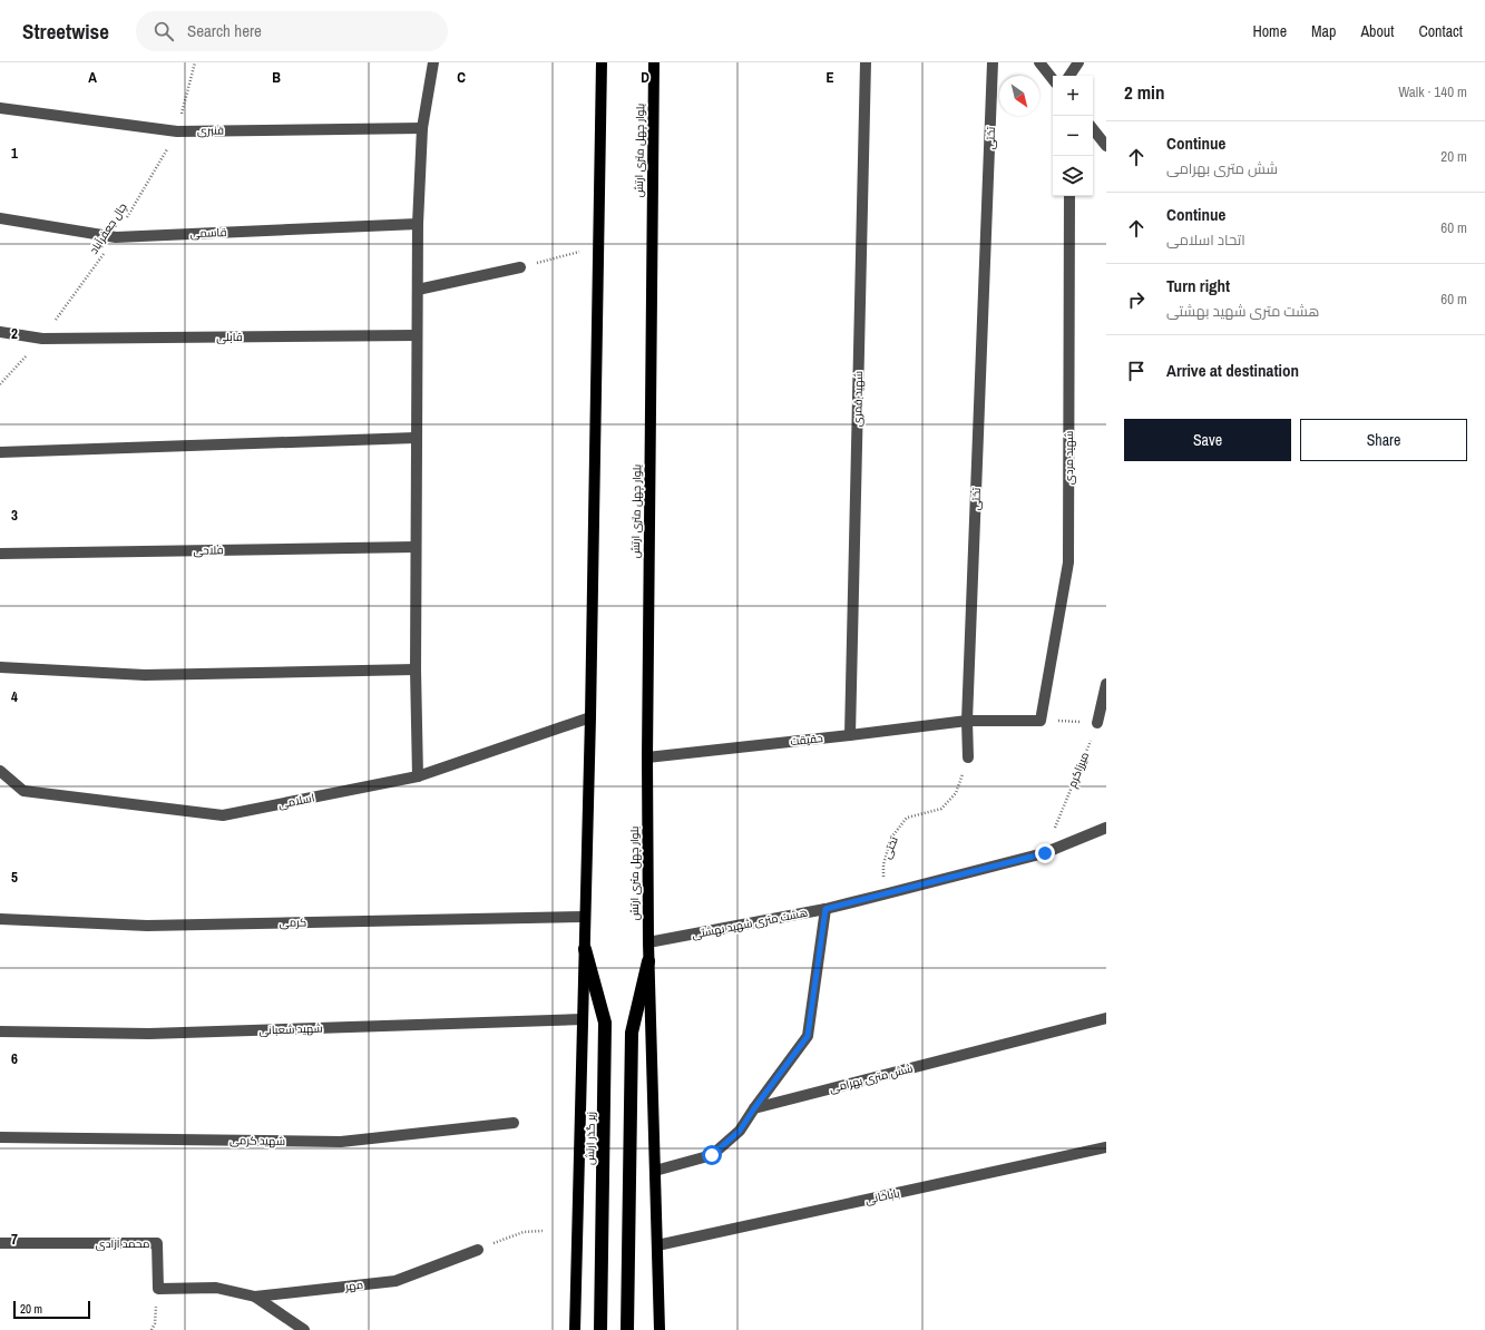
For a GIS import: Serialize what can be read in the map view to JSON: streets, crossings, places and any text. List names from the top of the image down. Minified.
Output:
{"streets":{"highway":["زیر گذر ارتش"],"main road":["بلوار چهل متری ارتش"],"street":["قنبری","تختی","قاسمی","قابلی","شهید قمری","شهید مردی","فلاحی","حقیقت","اسلامی","کرمی","هشت متری شهید بهشتی","شهید شعبانی","شش متری بهرامی","شهید کرمی","باباخانی","محمد آزادی","مهر"],"path":["چال جعفرآباد","میرزاکرم"]},"crossings":[["قنبری","چال جعفرآباد"],["تختی","حقیقت"],["تختی","هشت متری شهید بهشتی"],["بلوار چهل متری ارتش","حقیقت"],["بلوار چهل متری ارتش","هشت متری شهید بهشتی"],["بلوار چهل متری ارتش","باباخانی"],["چال جعفرآباد","قاسمی"],["چال جعفرآباد","قابلی"],["شهید قمری","حقیقت"],["شهید مردی","حقیقت"],["میرزاکرم","هشت متری شهید بهشتی"],["محمد آزادی","مهر"]],"scale_bar":"20 m","north":"bottom right","page":{"header":"Streetwise","search":"Search here","nav":["Home","Map","About","Contact"],"heading":["2 min","Walk · 140 m"],"map_buttons":["+","−"],"list":[["Continue","شش متری بهرامی","20 m"],["Continue","اتحاد اسلامی","60 m"],["Turn right","هشت متری شهید بهشتی","60 m"],"Arrive at destination"],"buttons":["Save","Share"],"scale":"20 m"},"grid":{"columns":["A","B","C","D","E"],"rows":["1","2","3","4","5","6","7"]}}
